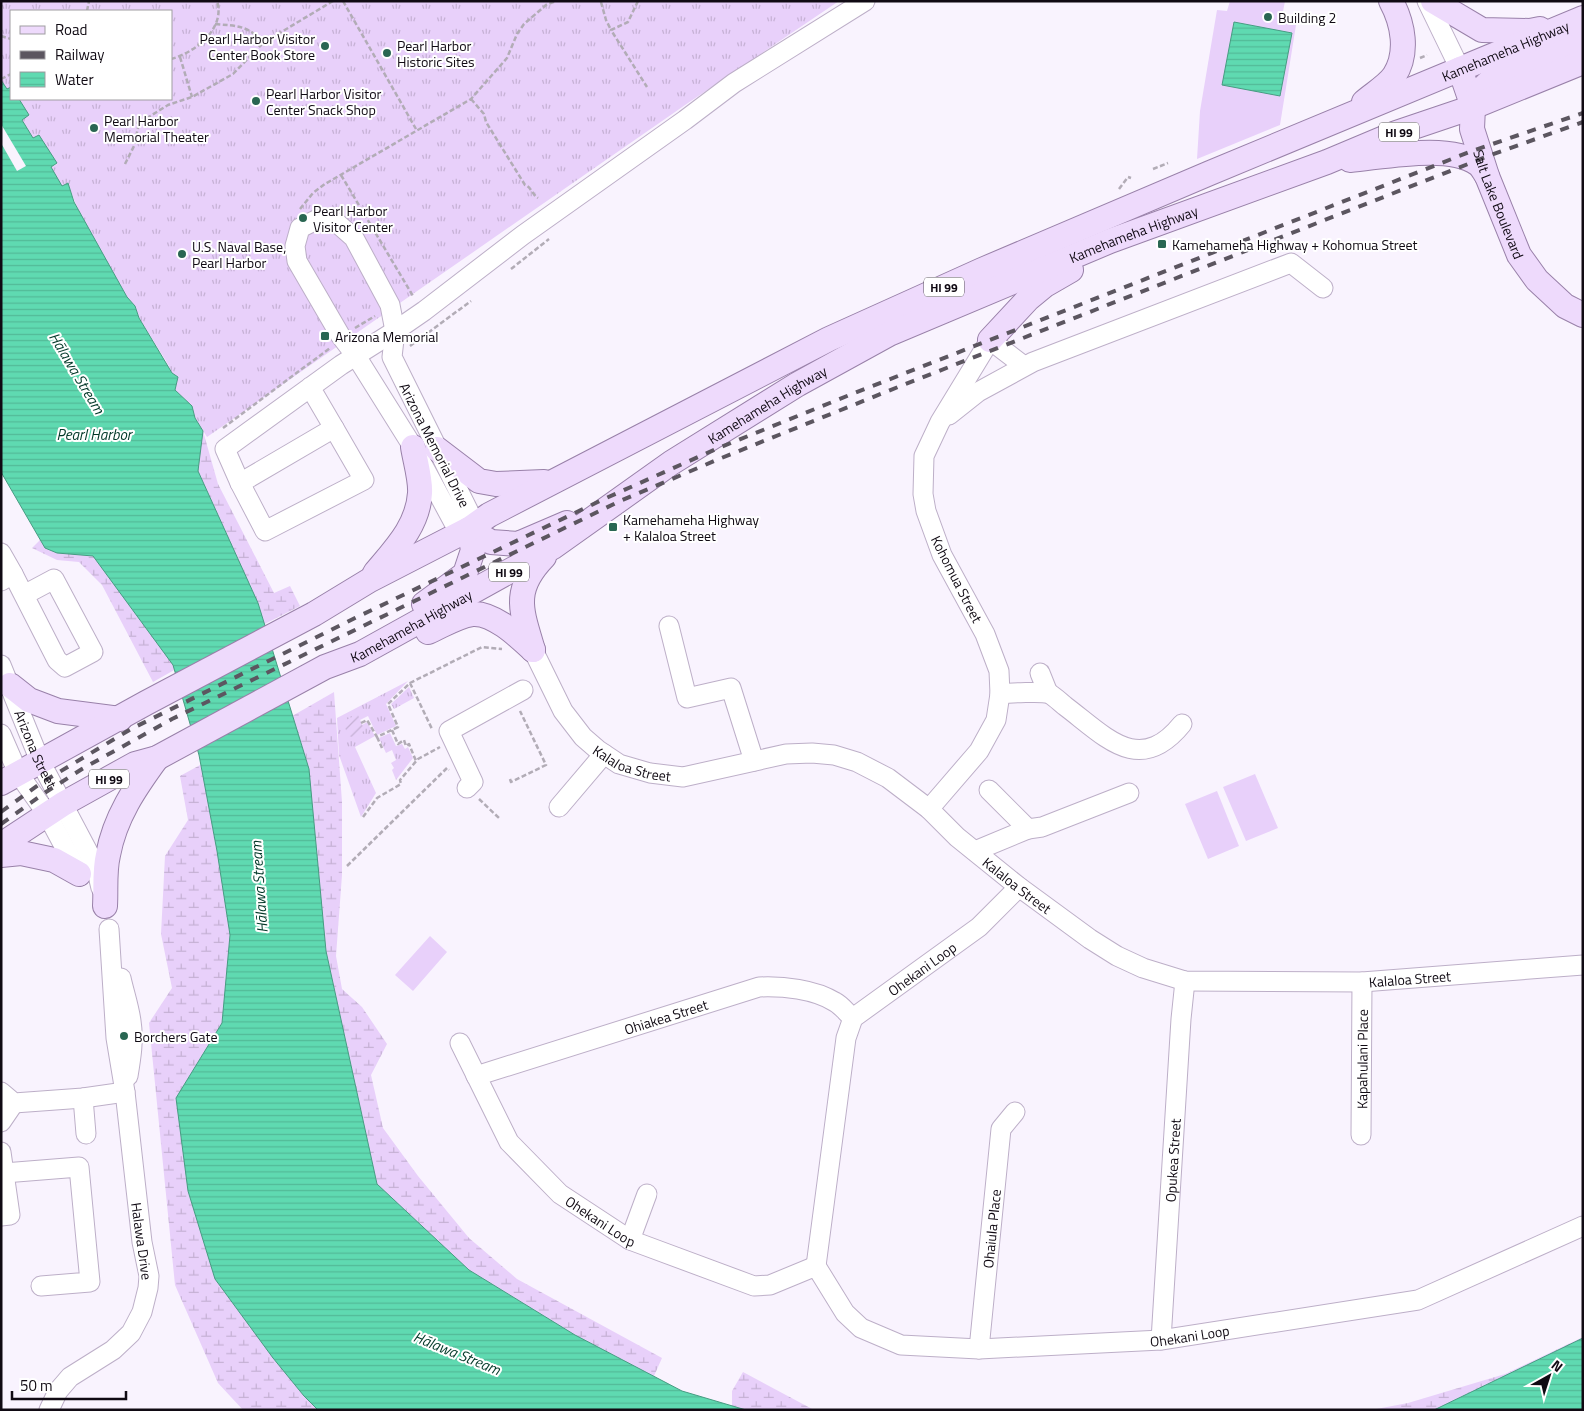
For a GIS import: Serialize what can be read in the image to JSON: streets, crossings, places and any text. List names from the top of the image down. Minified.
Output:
{"streets":{"main road":["Kamehameha Highway","HI 99","Salt Lake Boulevard"],"street":["Arizona Memorial Drive","Kohomua Street","Arizona Street","Kalaloa Street","Ohekani Loop","Ohiakea Street","Kapahulani Place","Opukea Street","Ohaiula Place","Halawa Drive"]},"crossings":[["Kamehameha Highway","Salt Lake Boulevard"],["Kamehameha Highway","Arizona Memorial Drive"],["Kamehameha Highway","Arizona Street"],["Kamehameha Highway","Halawa Drive"],["Kohomua Street","Kalaloa Street"],["Arizona Street","Halawa Drive"],["Kalaloa Street","Ohekani Loop"],["Kalaloa Street","Kapahulani Place"],["Kalaloa Street","Opukea Street"],["Ohekani Loop","Ohiakea Street"],["Ohekani Loop","Opukea Street"],["Ohekani Loop","Ohaiula Place"]],"water":["Hālawa Stream","Pearl Harbor"],"places":{"other":["Building 2","Pearl Harbor Visitor Center Book Store","Pearl Harbor Historic Sites","Pearl Harbor Visitor Center Snack Shop","Pearl Harbor Memorial Theater","Pearl Harbor Visitor Center","U.S. Naval Base, Pearl Harbor","Borchers Gate"],"transit":["Kamehameha Highway + Kohomua Street","Arizona Memorial","Kamehameha Highway + Kalaloa Street"]},"legend":["Road","Railway","Water"],"scale_bar":"50 m","north":"top right"}
